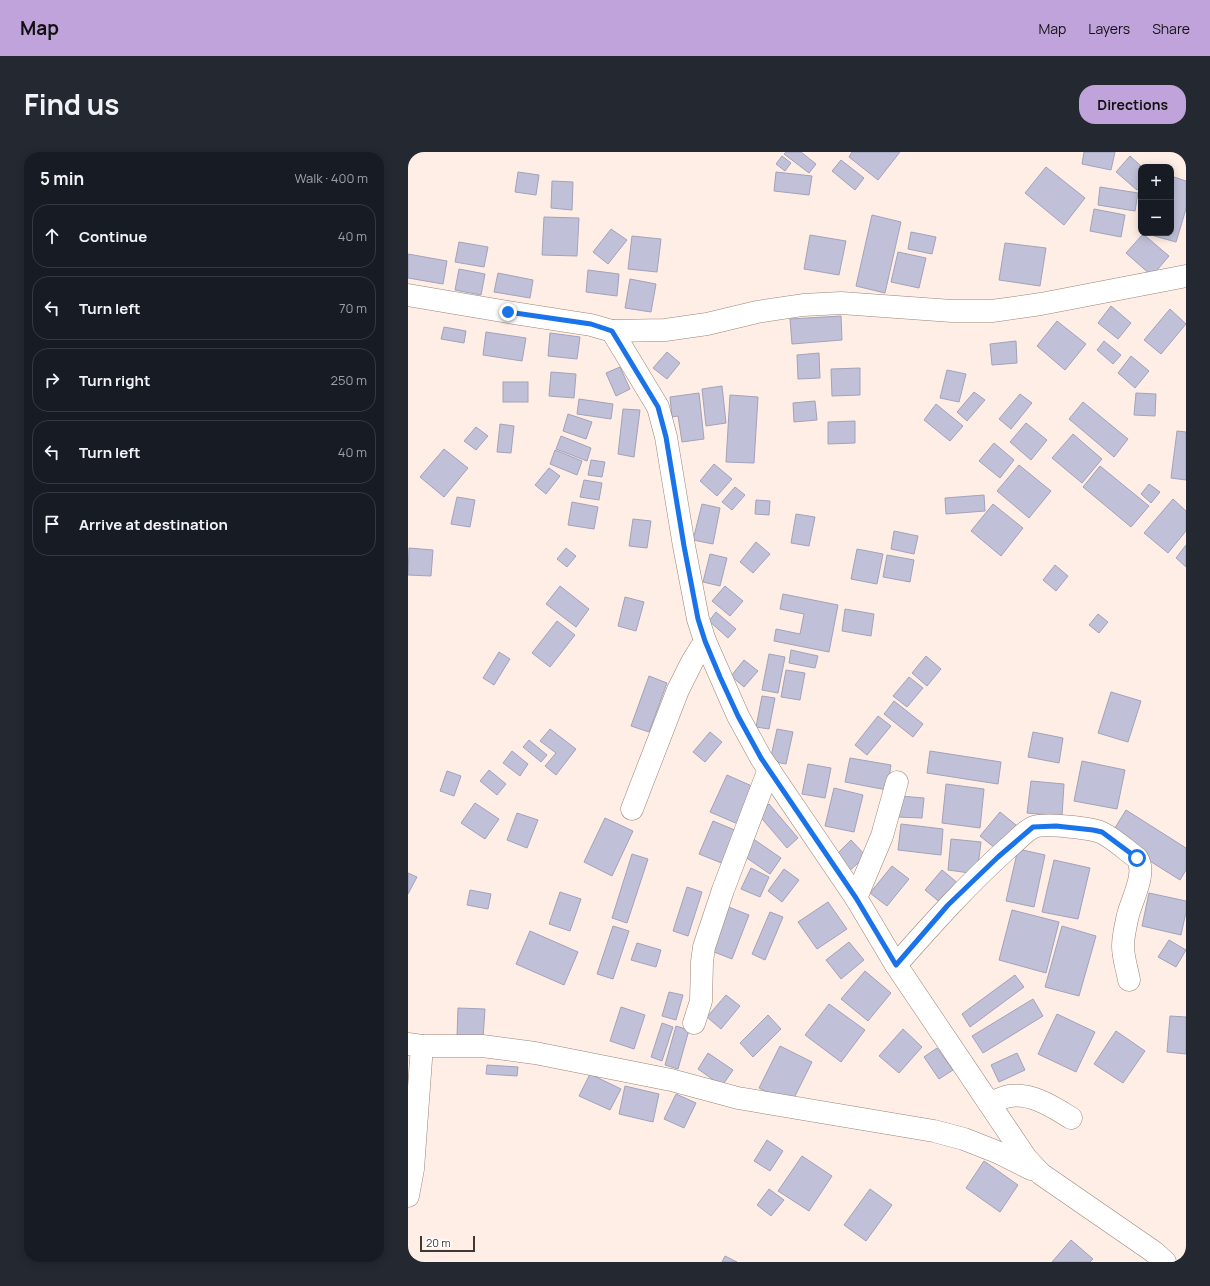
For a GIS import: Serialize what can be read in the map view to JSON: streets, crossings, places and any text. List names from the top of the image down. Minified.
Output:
{"scale_bar":"20 m","page":{"header":"Map","nav":["Map","Layers","Share"],"title":"Find us","buttons":"Directions","heading":["5 min","Walk · 400 m"],"map_buttons":["+","−"],"list":[["Continue","40 m"],["Turn left","70 m"],["Turn right","250 m"],["Turn left","40 m"],"Arrive at destination"],"scale":"20 m"}}
